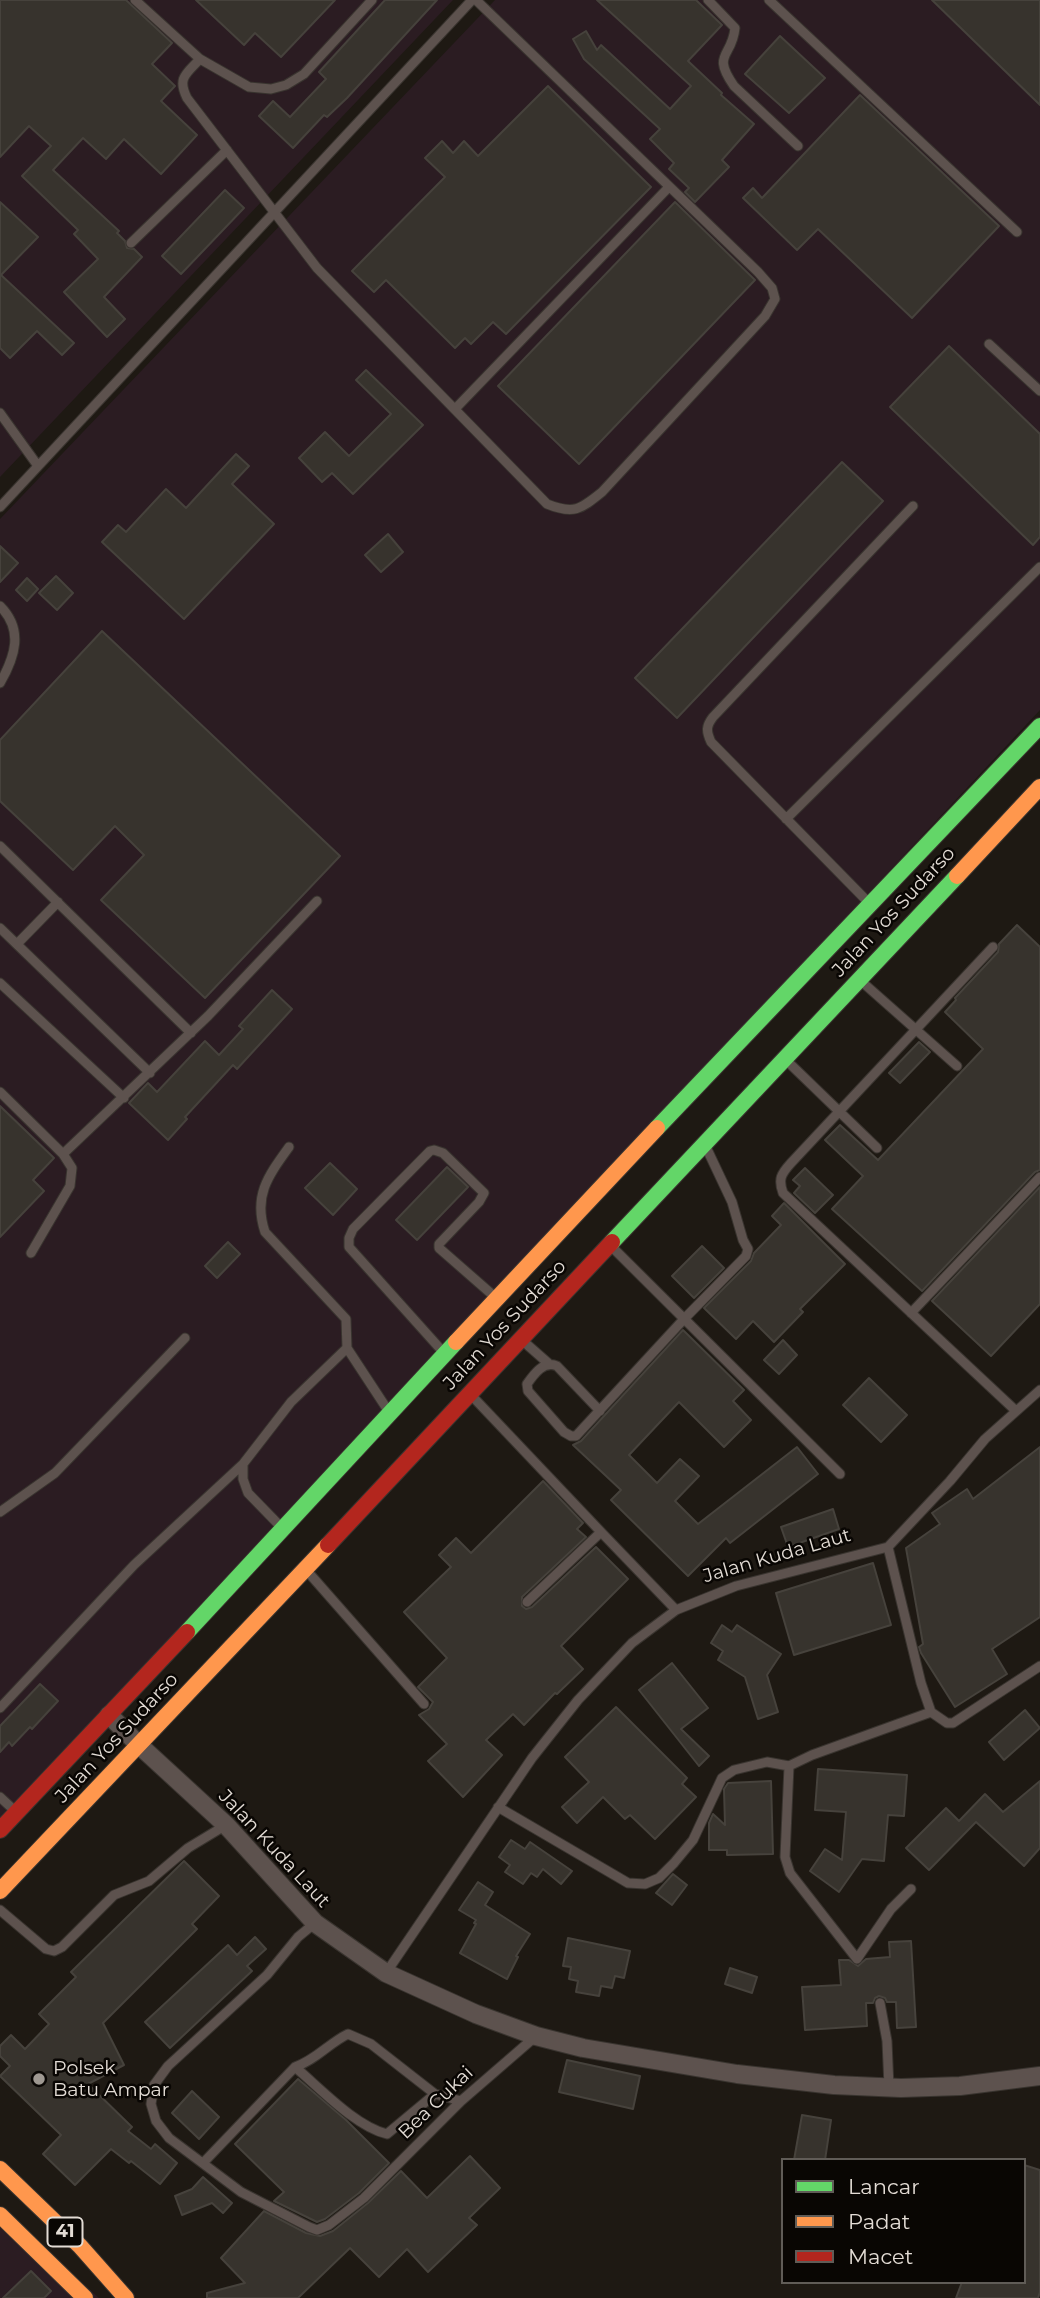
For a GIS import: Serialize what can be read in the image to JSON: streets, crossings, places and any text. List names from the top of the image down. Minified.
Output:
{"streets":{"main road":["Jalan Yos Sudarso","41"],"street":["Jalan Kuda Laut"],"lane":["Bea Cukai"]},"crossings":[["Jalan Yos Sudarso","Jalan Kuda Laut"],["Jalan Kuda Laut","Bea Cukai"]],"places":["Polsek Batu Ampar"],"legend":["Lancar","Padat","Macet"]}
